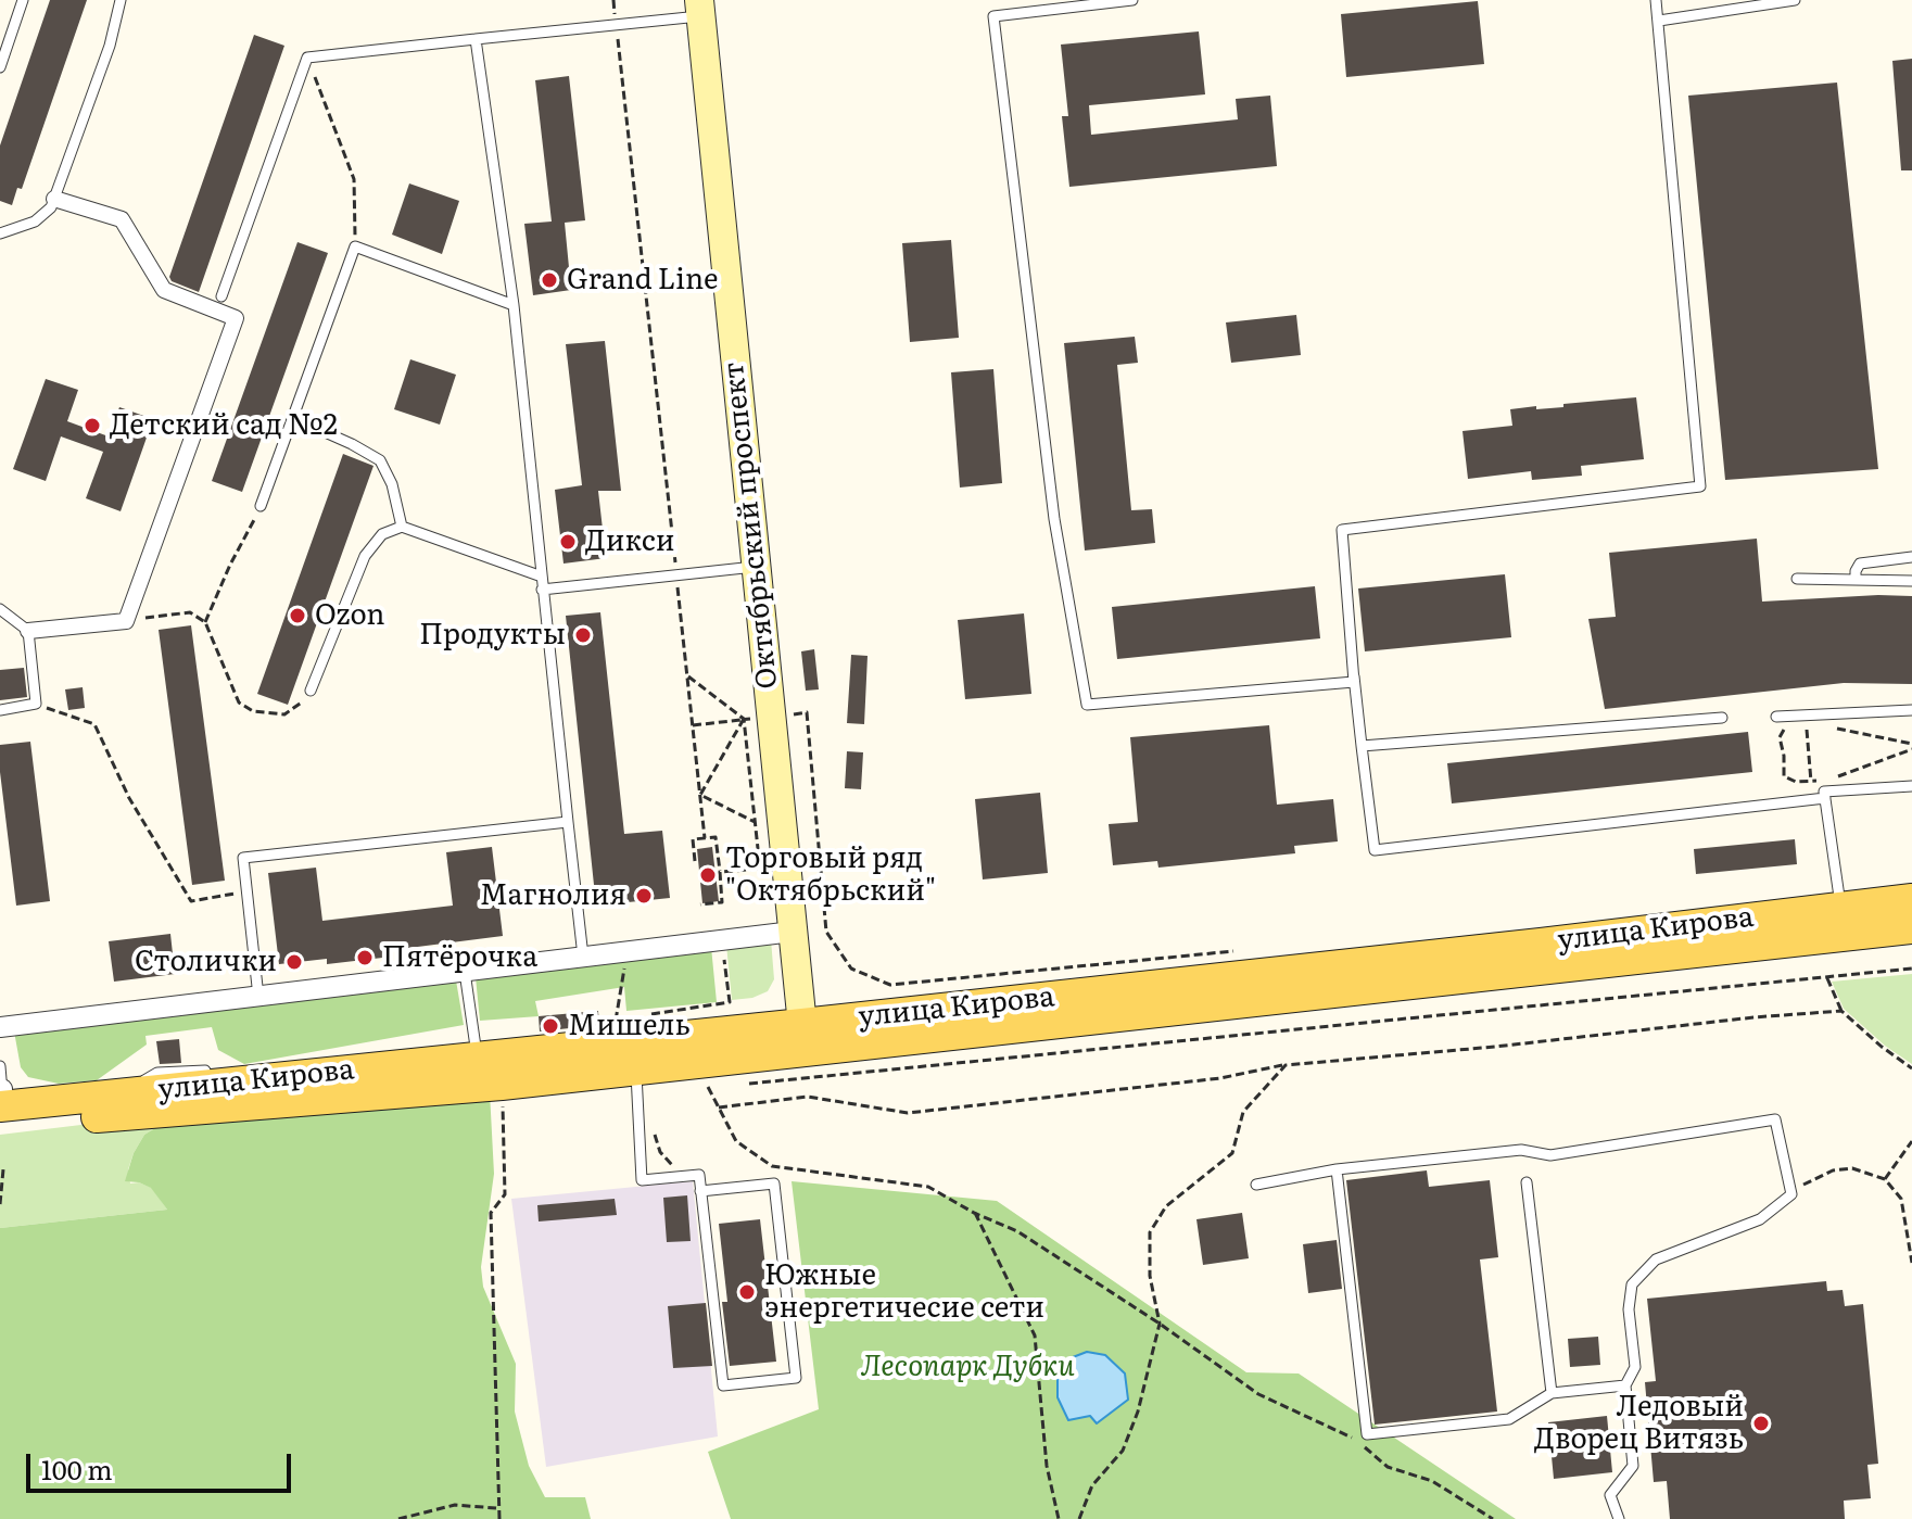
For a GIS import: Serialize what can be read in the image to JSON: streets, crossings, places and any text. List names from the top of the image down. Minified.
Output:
{"streets":{"main road":["Октябрьский проспект","улица Кирова"]},"crossings":[["Октябрьский проспект","улица Кирова"]],"parks":["Лесопарк Дубки"],"places":["Grand Line","Детский сад №2","Дикси","Ozon","Продукты","Торговый ряд \"Октябрьский\"","Магнолия","Пятёрочка","Столички","Мишель","Южные энергетичесие сети","Ледовый Дворец Витязь"],"scale_bar":"100 m"}
